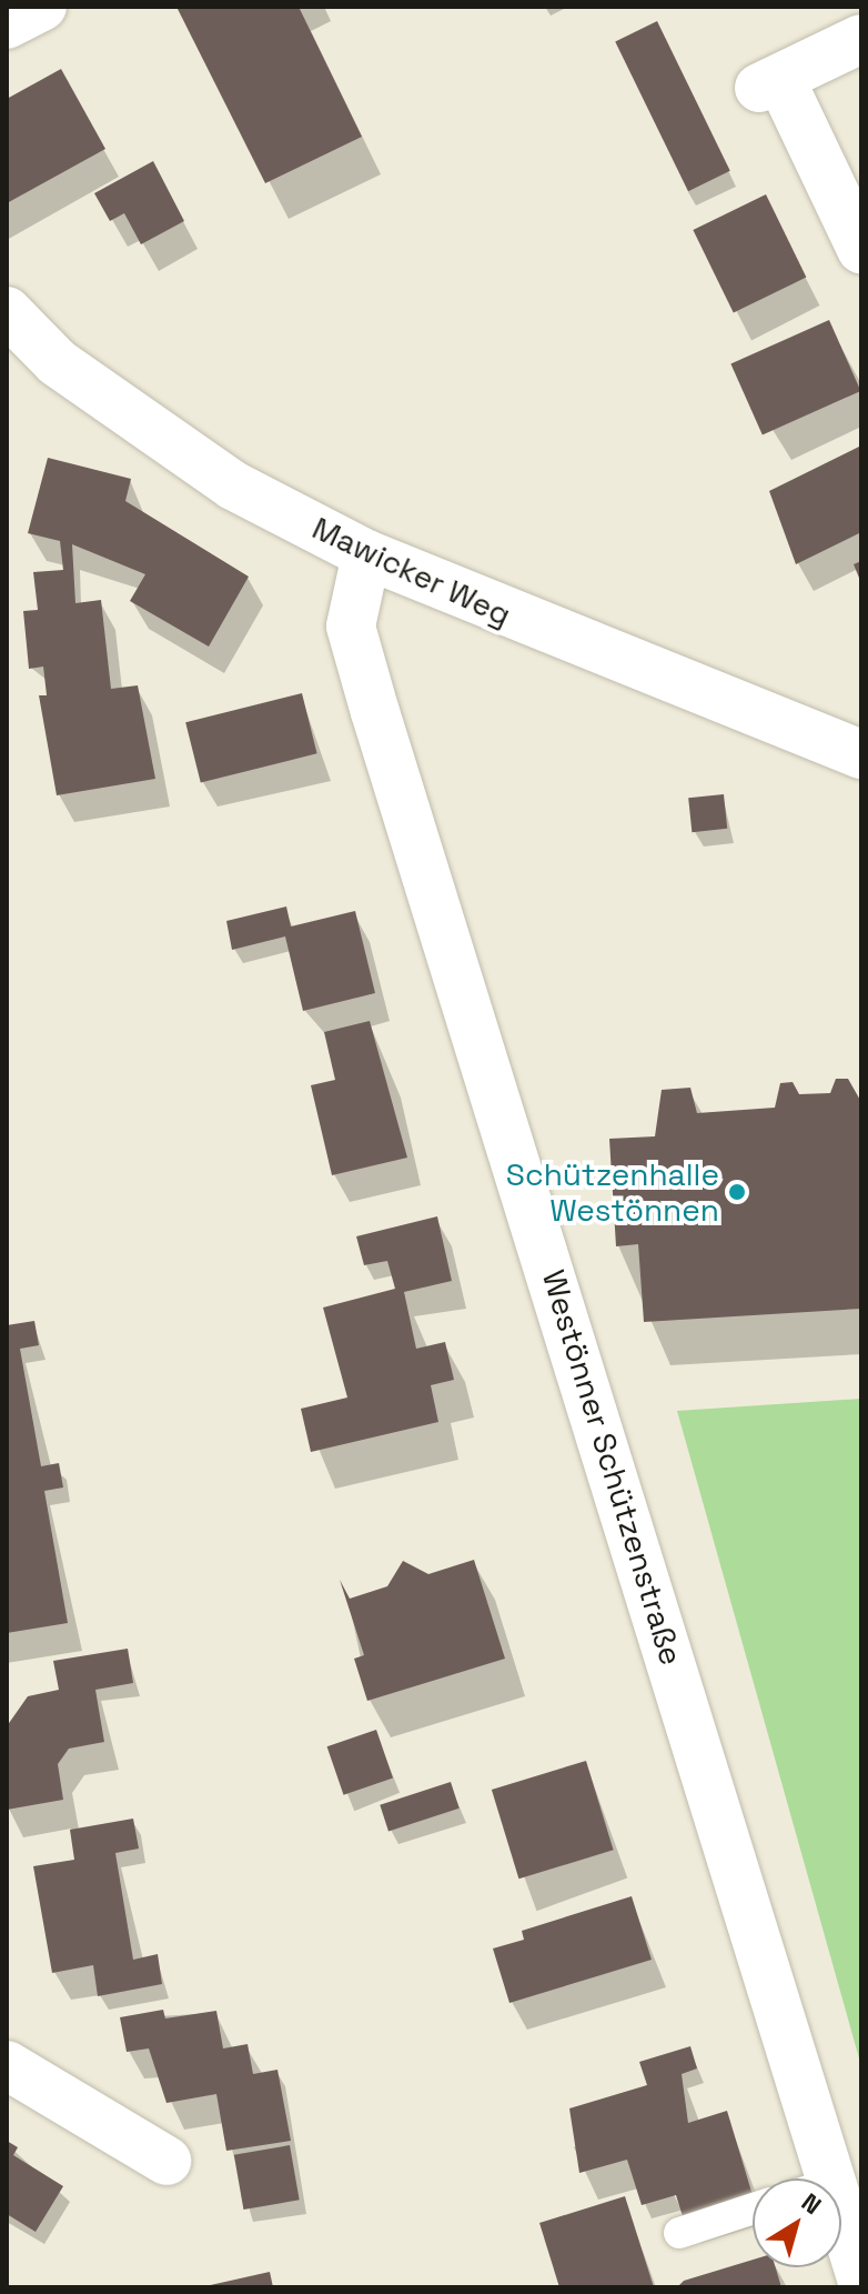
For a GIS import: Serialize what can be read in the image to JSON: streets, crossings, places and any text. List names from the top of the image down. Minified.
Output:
{"streets":{"street":["Mawicker Weg","Westönner Schützenstraße"]},"crossings":[["Mawicker Weg","Westönner Schützenstraße"]],"places":["Schützenhalle Westönnen"],"north":"top right"}
